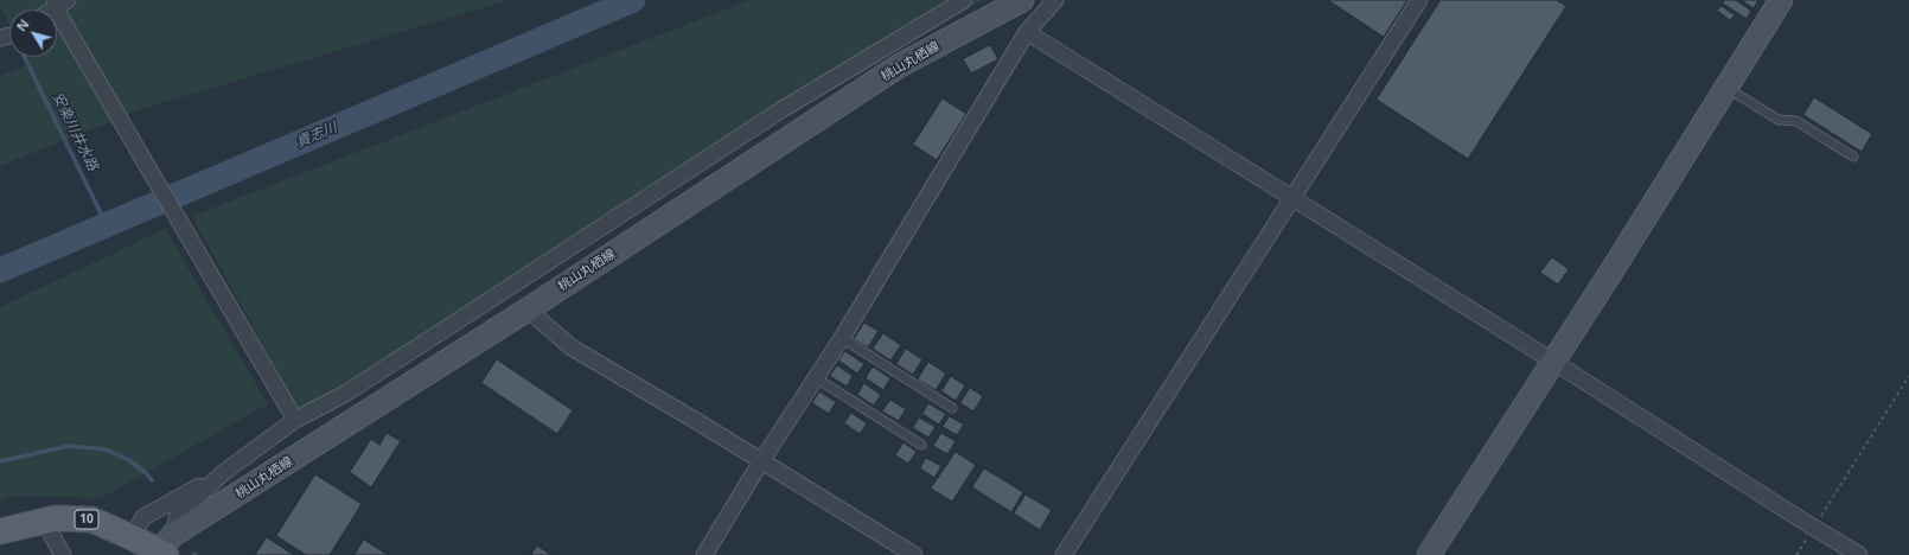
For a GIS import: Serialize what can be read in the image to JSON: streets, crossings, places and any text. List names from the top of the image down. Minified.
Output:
{"streets":{"main road":["桃山丸栖線","10"]},"crossings":[["桃山丸栖線","10"]],"water":["安楽川井水路","貴志川"],"north":"top left"}
